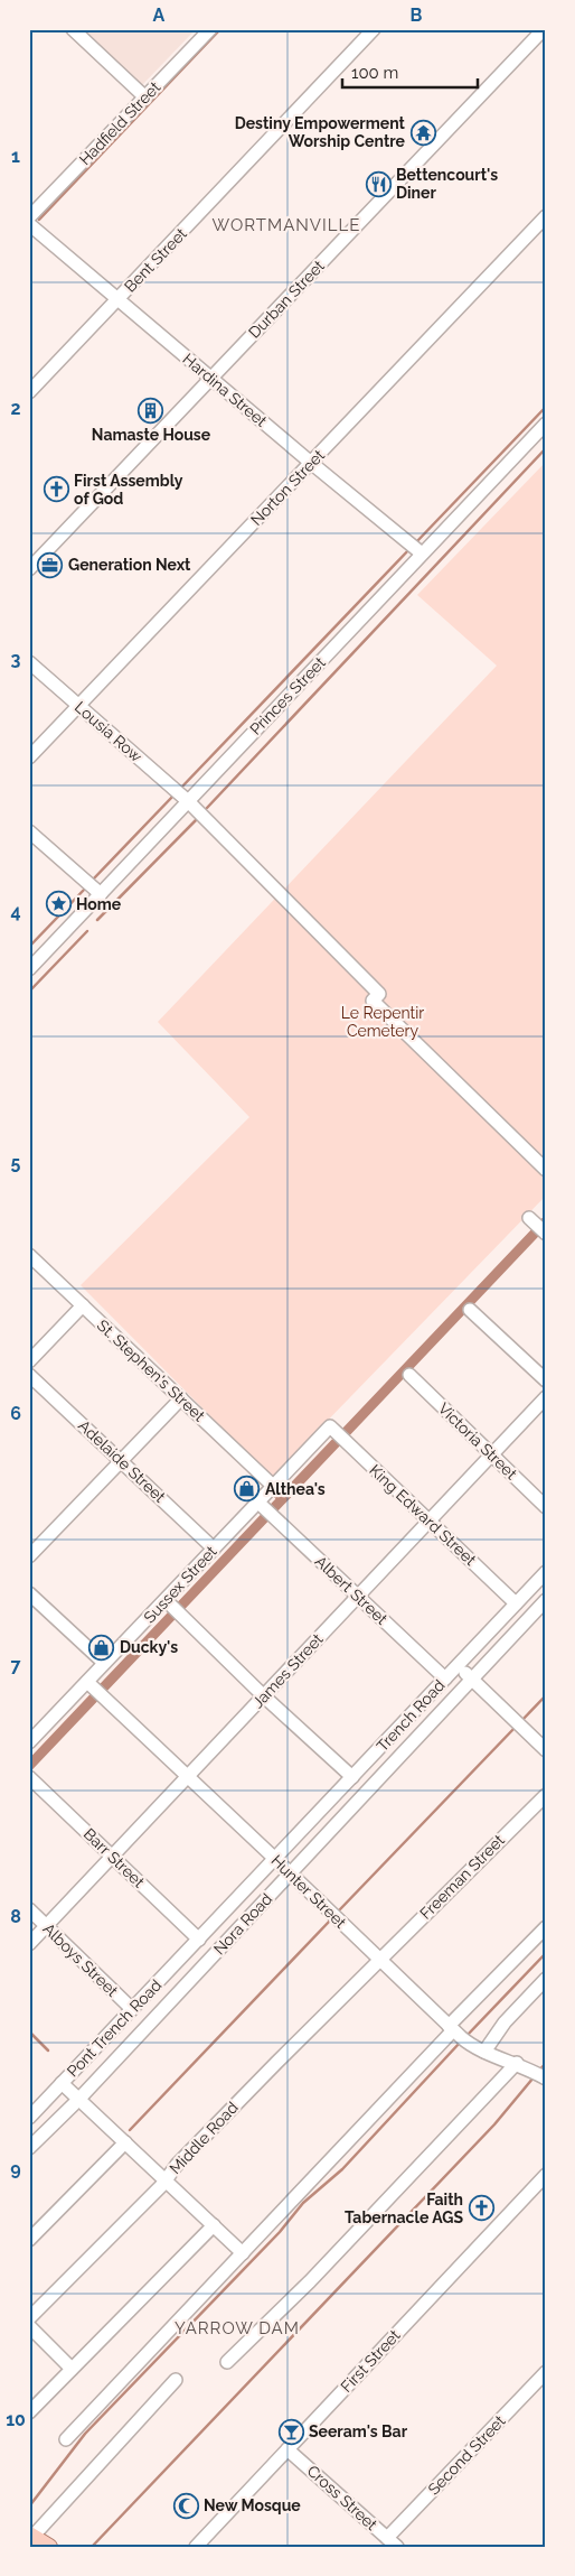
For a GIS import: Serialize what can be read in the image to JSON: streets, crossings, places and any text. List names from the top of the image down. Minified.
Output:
{"streets":{"street":["Hadfield Street","Bent Street","Durban Street","Hardina Street","Norton Street","Princes Street","Lousia Row","St. Stephen's Street","Victoria Street","Adelaide Street","King Edward Street","Sussex Street","Albert Street","James Street","Trench Road","Barr Street","Freeman Street","Hunter Street","Nora Road","Alboys Street","Pont Trench Road","Middle Road","First Street","Second Street","Cross Street"]},"crossings":[["Bent Street","Hardina Street"],["Durban Street","Hardina Street"],["Hardina Street","Norton Street"],["Hardina Street","Princes Street"],["Norton Street","Lousia Row"],["Princes Street","Lousia Row"],["St. Stephen's Street","Sussex Street"],["Victoria Street","James Street"],["Adelaide Street","Sussex Street"],["King Edward Street","Sussex Street"],["King Edward Street","James Street"],["King Edward Street","Trench Road"],["Sussex Street","Albert Street"],["Sussex Street","Hunter Street"],["Albert Street","James Street"],["Albert Street","Trench Road"],["James Street","Barr Street"],["James Street","Hunter Street"],["James Street","Alboys Street"],["Trench Road","Hunter Street"],["Trench Road","Pont Trench Road"],["Barr Street","Pont Trench Road"],["Freeman Street","Hunter Street"],["Freeman Street","Middle Road"],["Hunter Street","Nora Road"],["Hunter Street","Pont Trench Road"],["Hunter Street","Middle Road"],["Alboys Street","Pont Trench Road"],["First Street","Cross Street"],["Second Street","Cross Street"]],"districts":["WORTMANVILLE","YARROW DAM"],"parks":["Le Repentir Cemetery"],"places":{"temple":["Destiny Empowerment Worship Centre"],"restaurant":["Bettencourt's Diner"],"building":["Namaste House"],"church":["First Assembly of God","Faith Tabernacle AGS"],"office":["Generation Next"],"place":["Home"],"shop":["Althea's","Ducky's"],"bar":["Seeram's Bar"],"mosque":["New Mosque"]},"scale_bar":"100 m","grid":{"columns":["A","B"],"rows":["1","2","3","4","5","6","7","8","9","10"]}}
